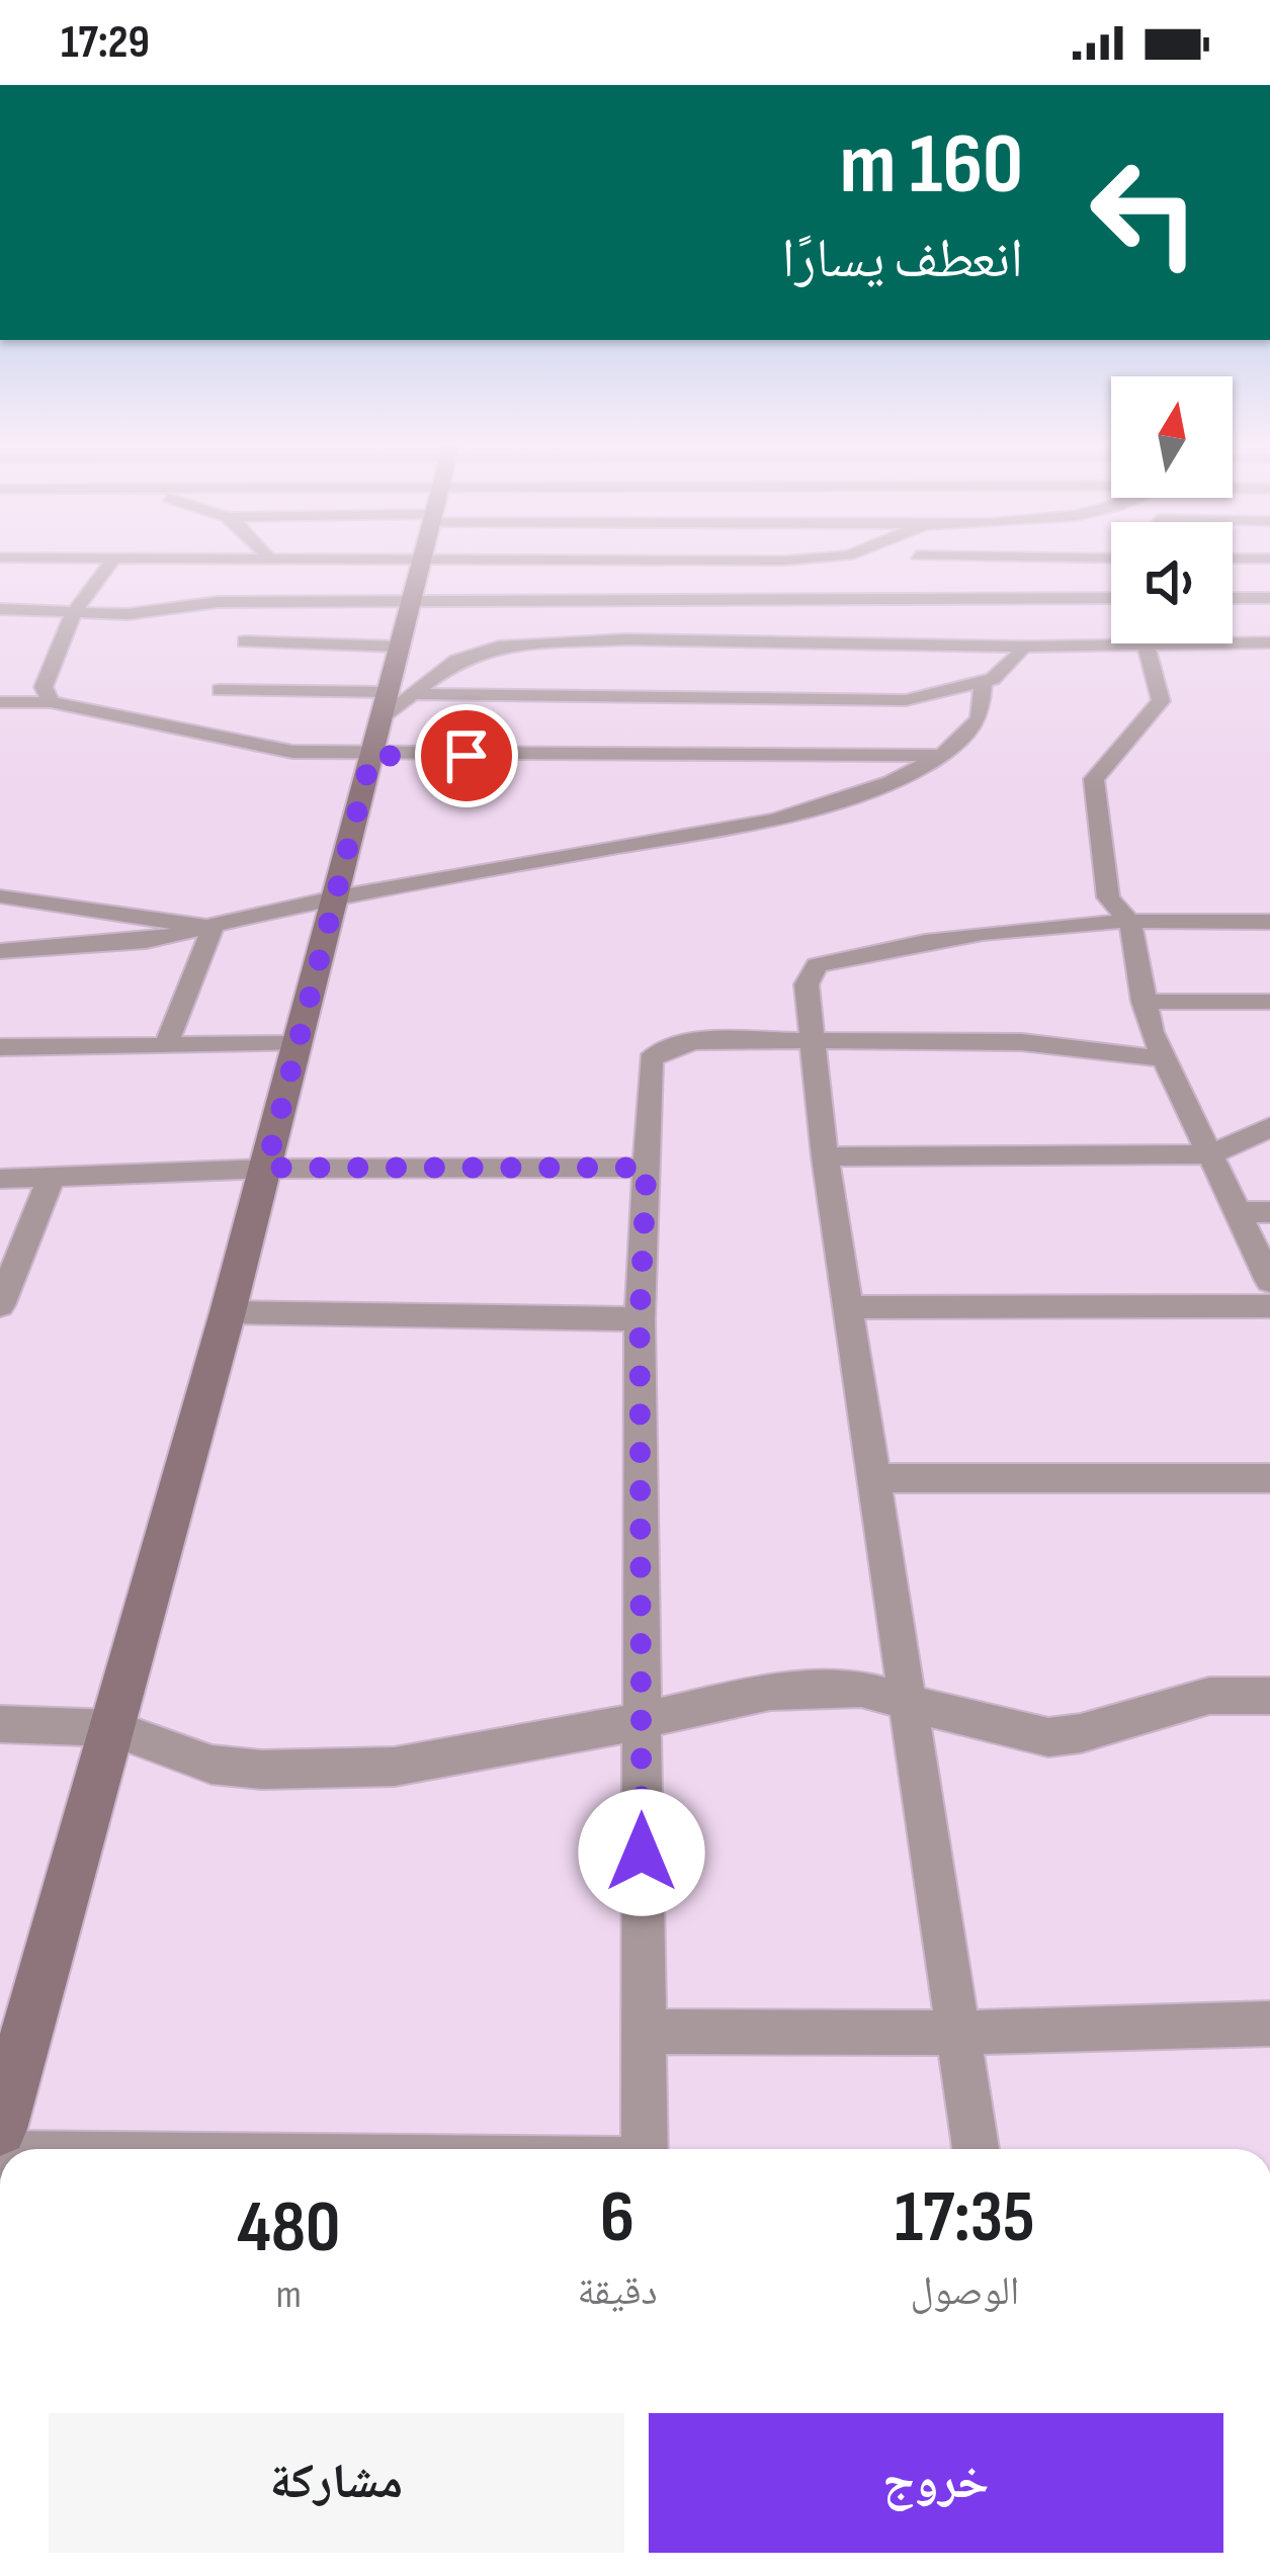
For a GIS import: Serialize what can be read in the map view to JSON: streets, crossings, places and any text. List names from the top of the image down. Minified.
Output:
{"north":"top","page":{"status":"17:29","turn":["160 m","انعطف يسارًا"],"eta":["17:35","الوصول","6","دقيقة","480","m"],"buttons":["خروج","مشاركة"]}}
